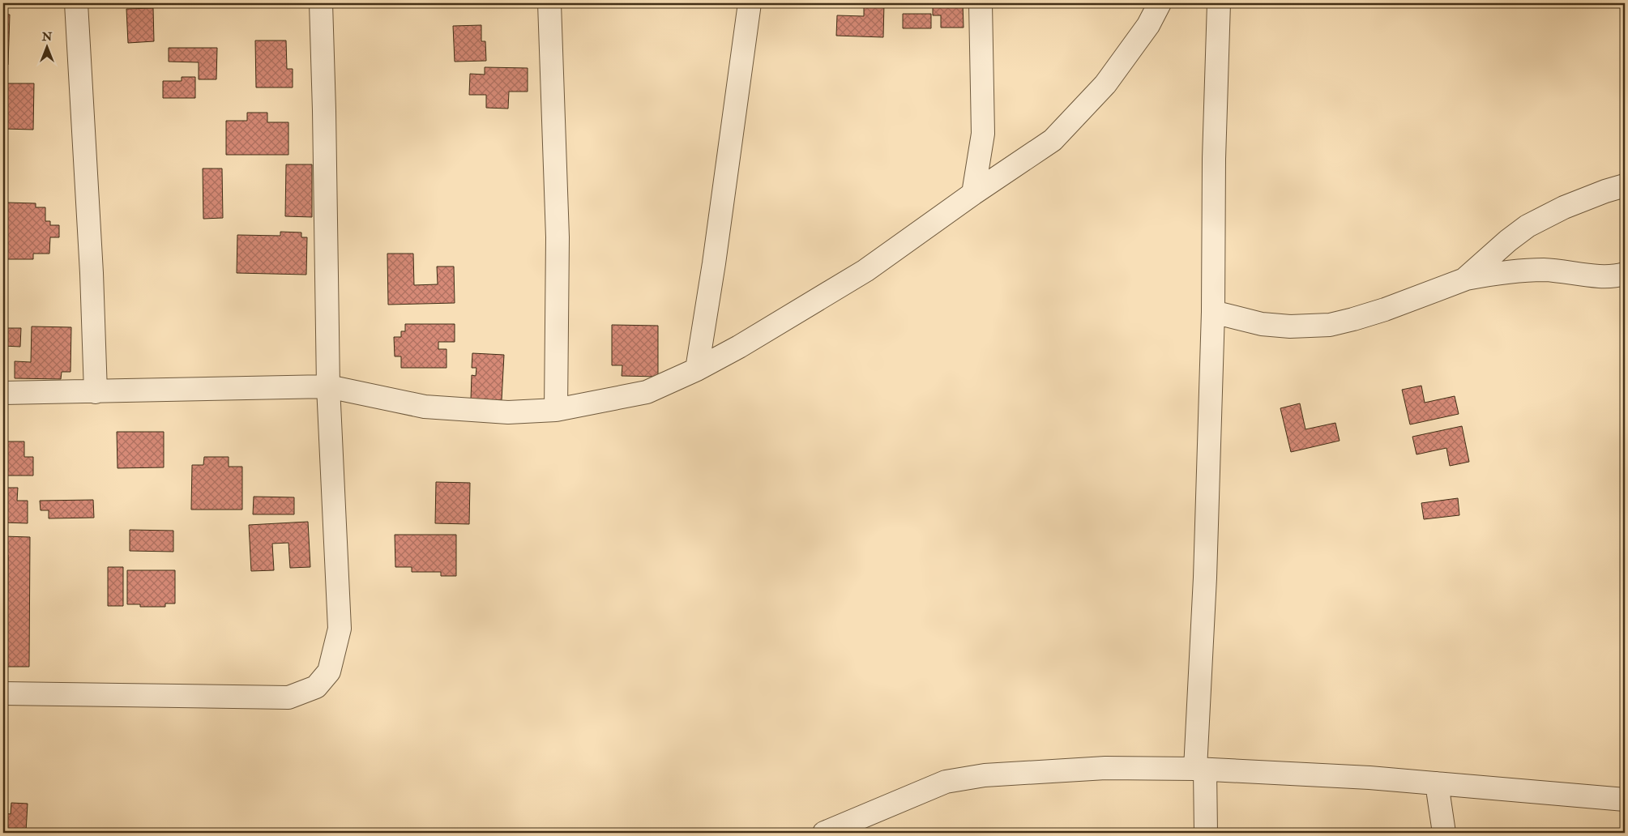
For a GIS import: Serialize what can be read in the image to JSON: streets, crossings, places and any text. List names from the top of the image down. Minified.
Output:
{"north":"top"}
